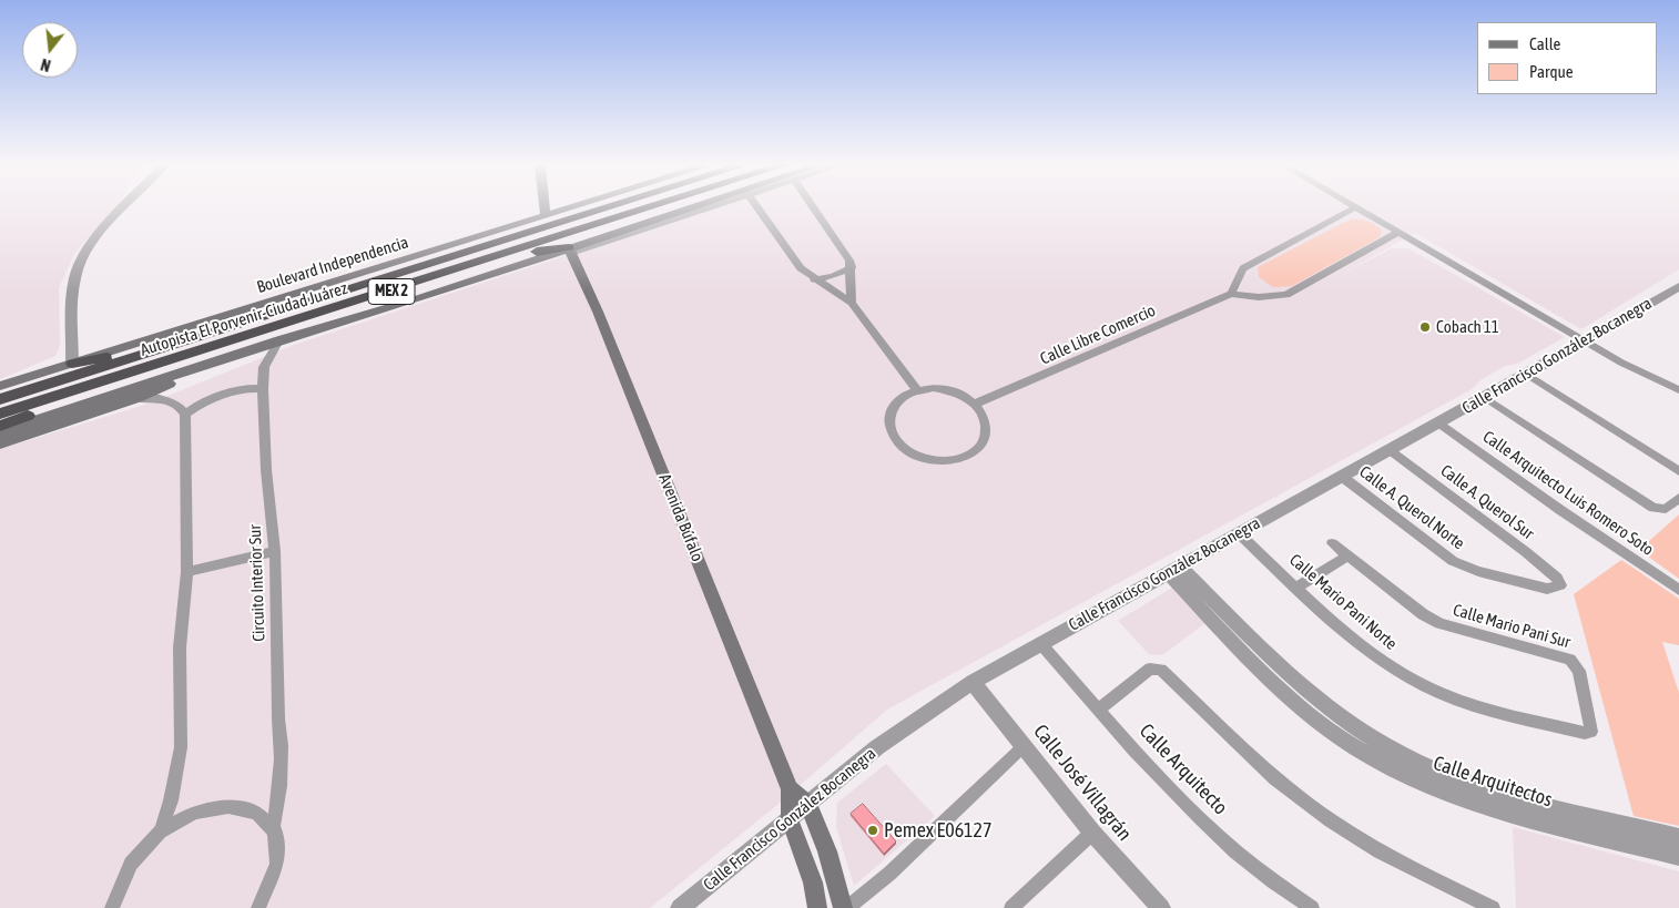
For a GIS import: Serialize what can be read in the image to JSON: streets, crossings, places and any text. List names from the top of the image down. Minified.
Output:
{"streets":{"highway":["MEX 2","Autopista El Porvenir-Ciudad Juárez"],"main road":["Boulevard Independencia","Avenida Búfalo"],"street":["Calle Libre Comercio","Calle Francisco González Bocanegra","Calle Arquitecto Luis Romero Soto","Calle A. Querol Sur","Calle A. Querol Norte","Circuito Interior Sur","Calle Mario Pani Norte","Calle Mario Pani Sur","Calle Arquitecto","Calle Arquitectos","Calle José Villagrán"]},"crossings":[["MEX 2","Avenida Búfalo"],["MEX 2","Circuito Interior Sur"],["Calle Francisco González Bocanegra","Calle Arquitecto Luis Romero Soto"],["Calle Francisco González Bocanegra","Calle A. Querol Sur"],["Calle Francisco González Bocanegra","Calle A. Querol Norte"],["Calle Francisco González Bocanegra","Avenida Búfalo"],["Calle Francisco González Bocanegra","Calle Mario Pani Norte"],["Calle Francisco González Bocanegra","Calle Arquitecto"],["Calle Francisco González Bocanegra","Calle Arquitectos"],["Calle Francisco González Bocanegra","Calle José Villagrán"],["Calle A. Querol Sur","Calle A. Querol Norte"],["Calle Mario Pani Norte","Calle Mario Pani Sur"]],"places":["Cobach 11","Pemex E06127"],"legend":["Calle","Parque"],"north":"bottom"}
